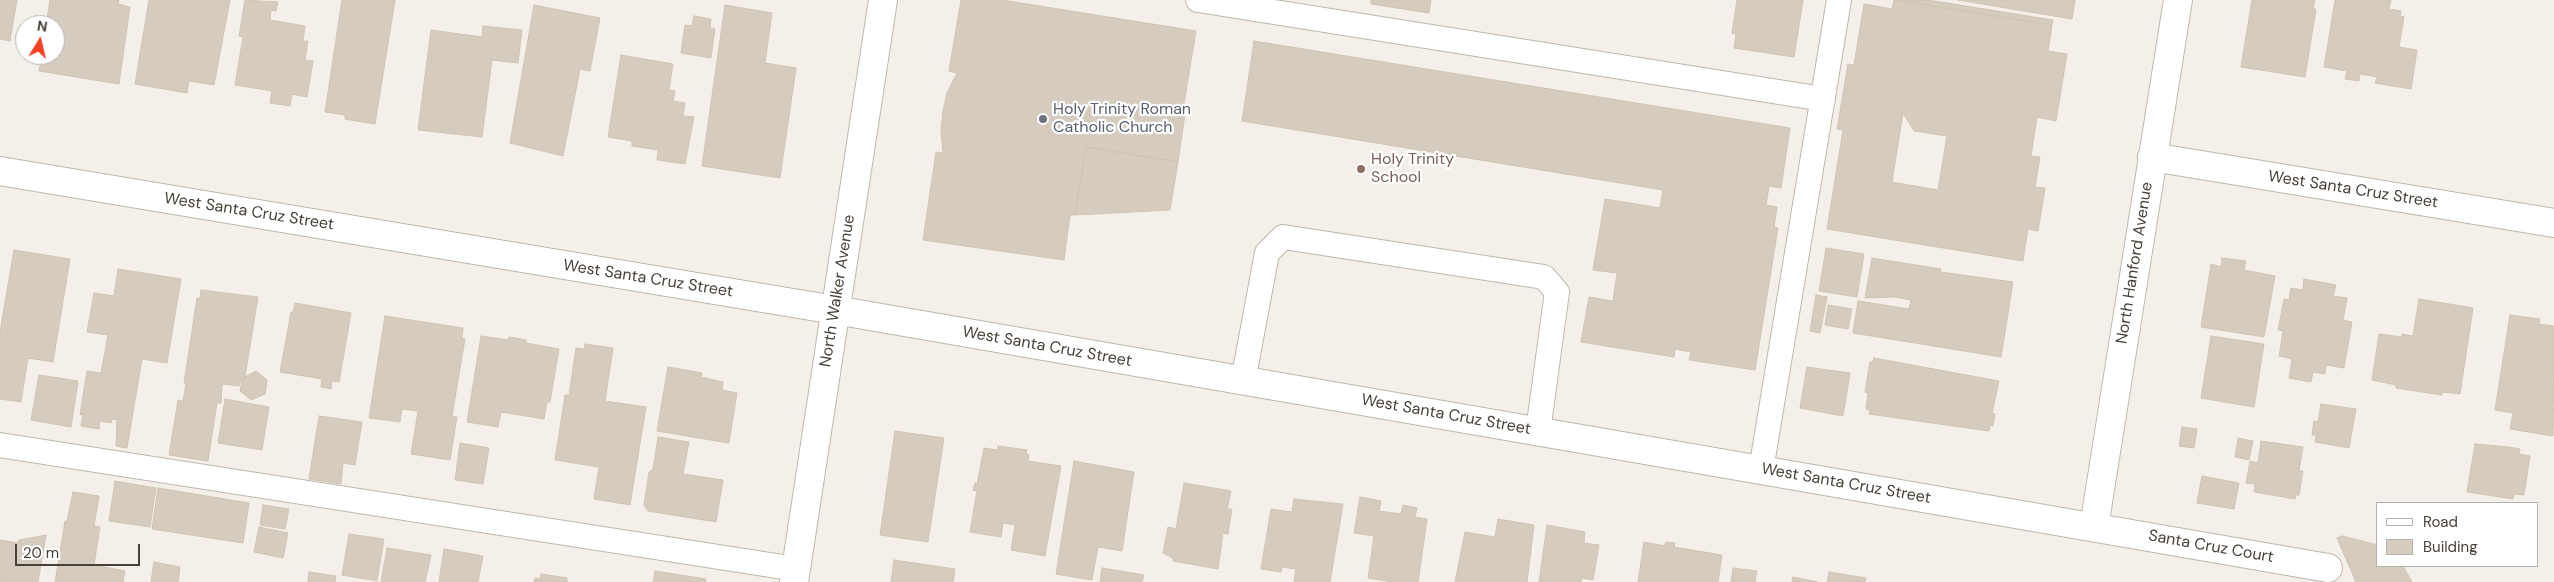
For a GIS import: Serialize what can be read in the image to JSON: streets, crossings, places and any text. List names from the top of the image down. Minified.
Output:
{"streets":{"street":["West Santa Cruz Street","North Hanford Avenue","North Walker Avenue","Santa Cruz Court"]},"crossings":[["West Santa Cruz Street","North Hanford Avenue"],["West Santa Cruz Street","North Walker Avenue"],["West Santa Cruz Street","Santa Cruz Court"],["North Hanford Avenue","Santa Cruz Court"]],"places":["Holy Trinity Roman Catholic Church","Holy Trinity School"],"legend":["Road","Building"],"scale_bar":"20 m","north":"top"}
